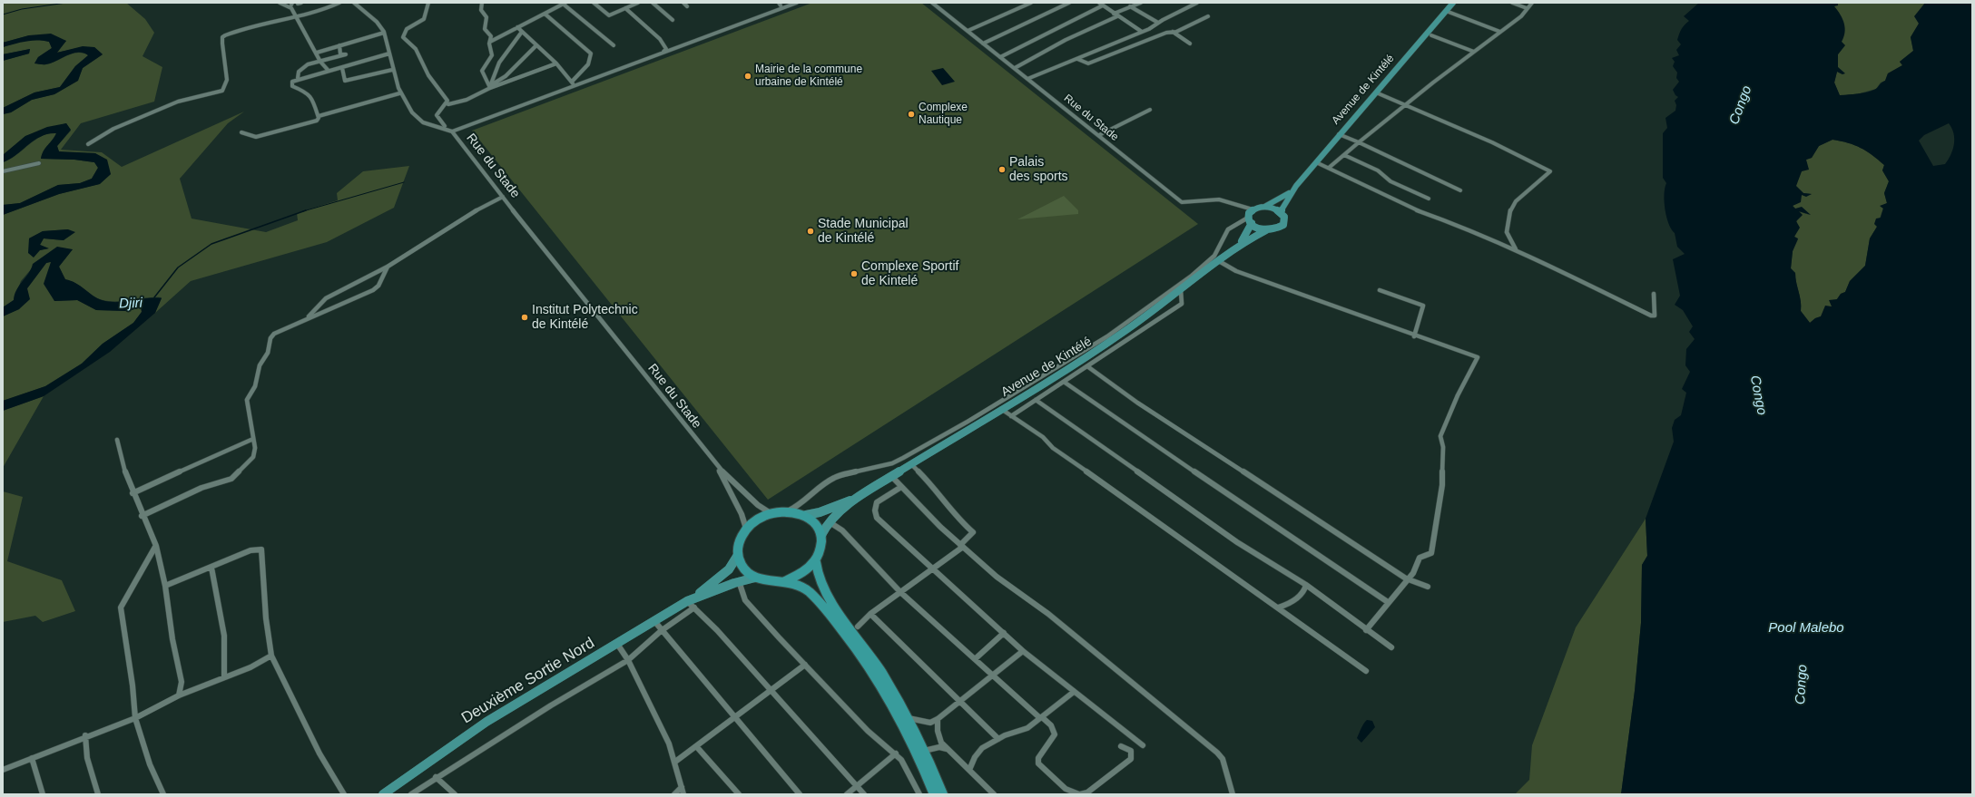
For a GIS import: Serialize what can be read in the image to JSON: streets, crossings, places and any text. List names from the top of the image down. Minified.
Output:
{"streets":{"main road":["Avenue de Kintélé","Deuxième Sortie Nord"],"street":["Rue du Stade"]},"crossings":[["Avenue de Kintélé","Rue du Stade"],["Avenue de Kintélé","Deuxième Sortie Nord"],["Rue du Stade","Deuxième Sortie Nord"]],"water":["Congo","Djiri","Pool Malebo"],"places":["Mairie de la commune urbaine de Kintélé","Complexe Nautique","Palais des sports","Stade Municipal de Kintélé","Complexe Sportif de Kintelé","Institut Polytechnic de Kintélé"]}
